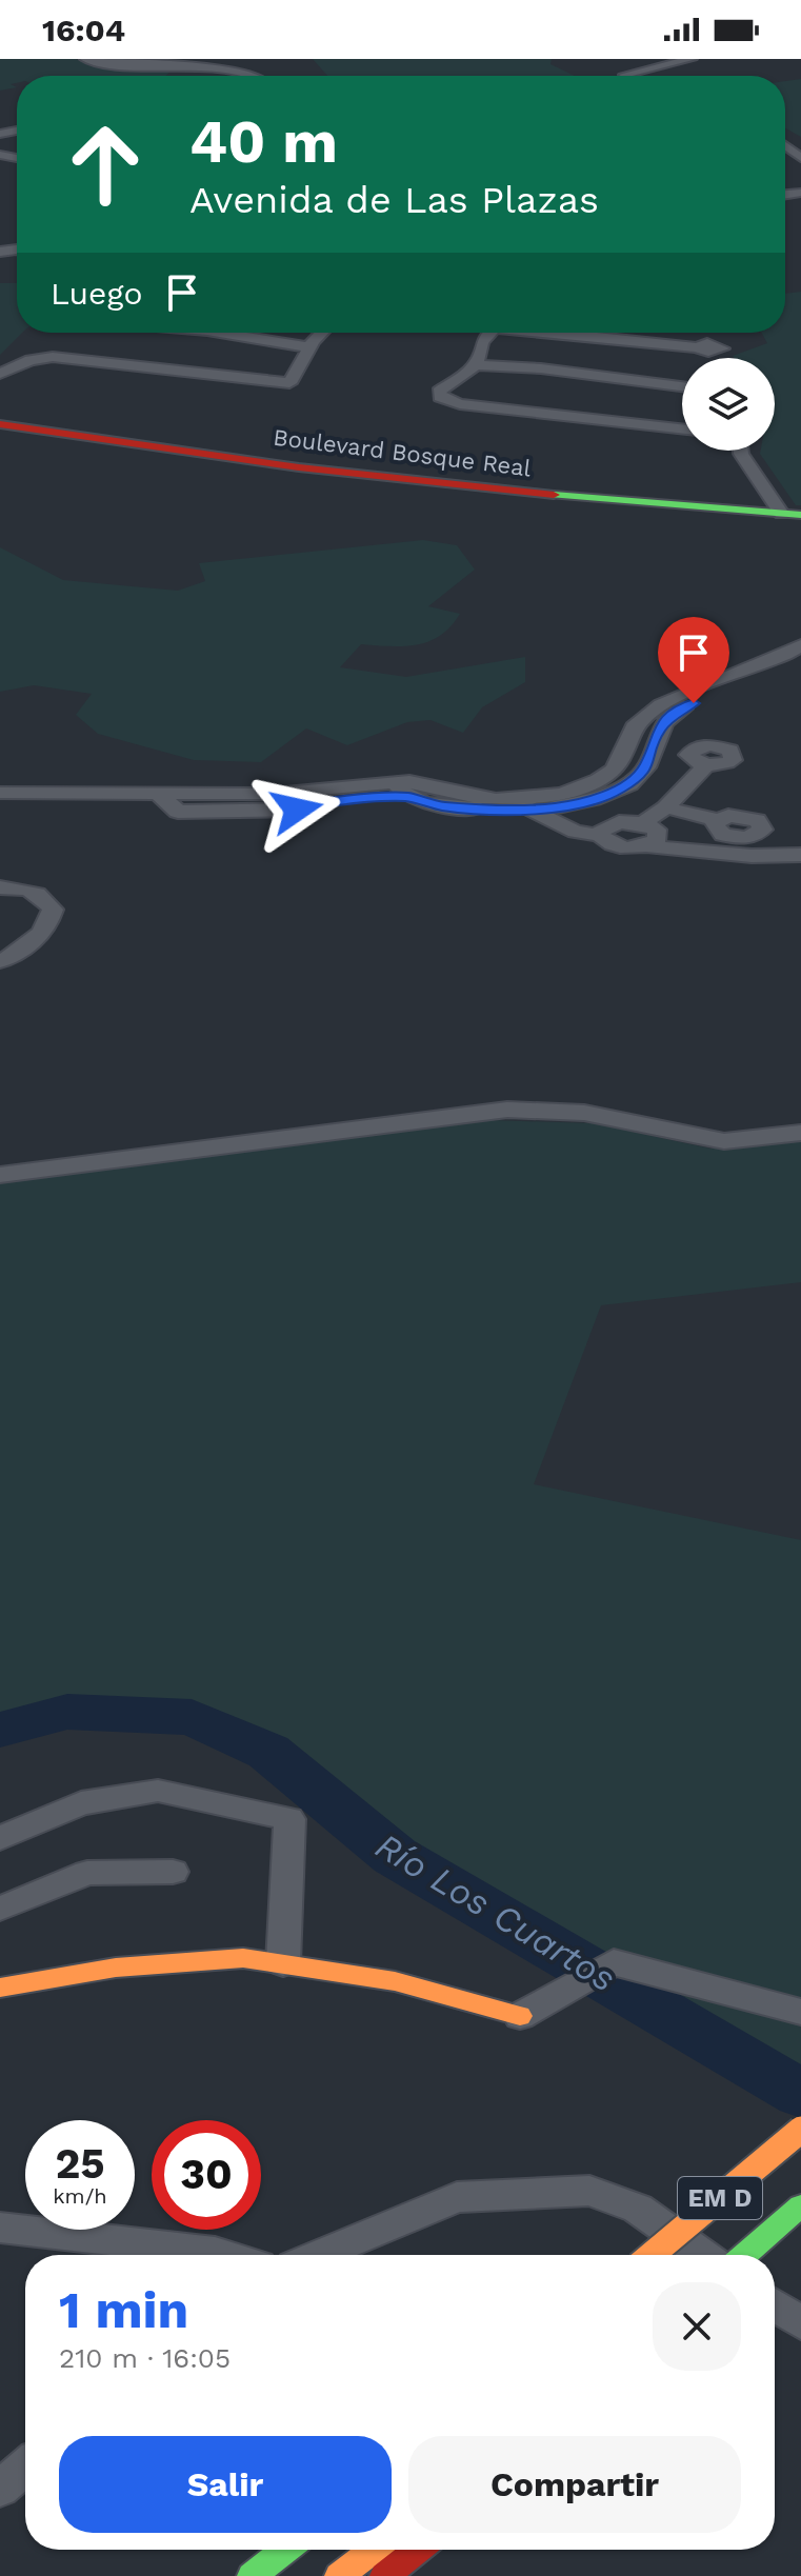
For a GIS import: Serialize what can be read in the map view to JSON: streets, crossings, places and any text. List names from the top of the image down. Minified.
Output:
{"streets":{"main road":["Boulevard Bosque Real","EM D"]},"water":["Río Los Cuartos"],"page":{"status":"16:04","turn":["40 m","Avenida de Las Plazas"],"then":"Luego","speed":"25 km/h","limit":"30","heading":["1 min","210 m · 16:05"],"buttons":["Salir","Compartir"]}}
